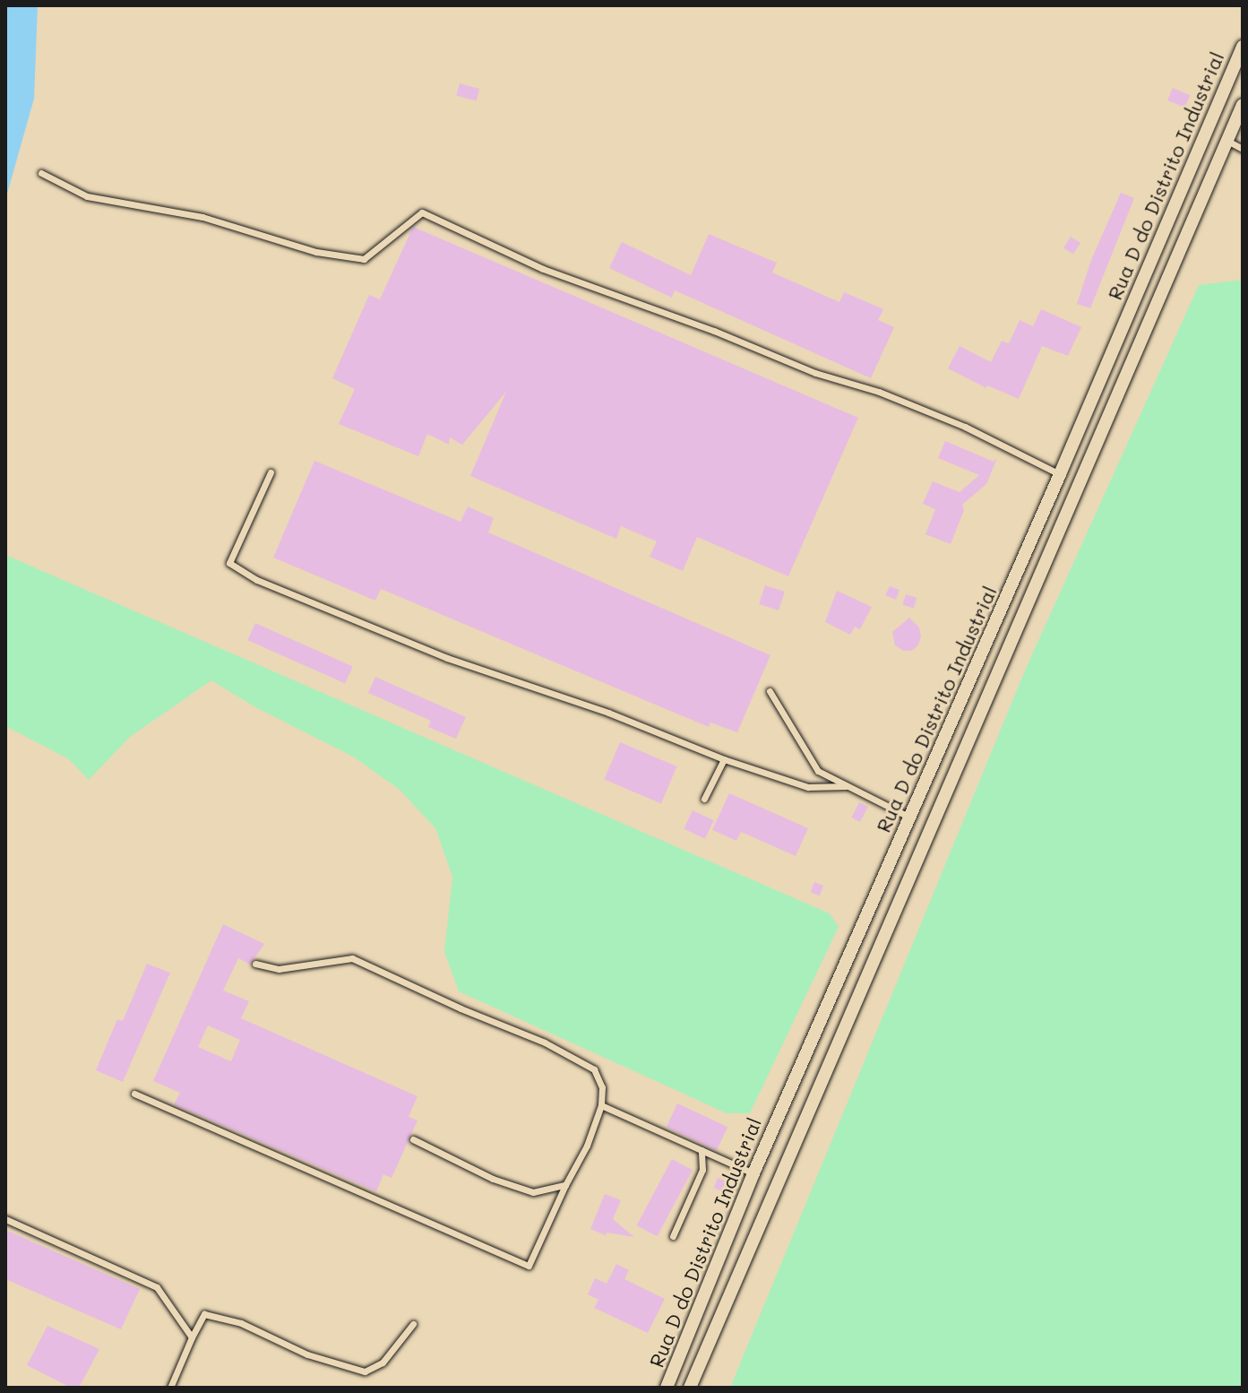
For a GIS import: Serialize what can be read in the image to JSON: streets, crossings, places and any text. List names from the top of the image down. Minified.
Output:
{"streets":{"street":["Rua D do Distrito Industrial"]}}
